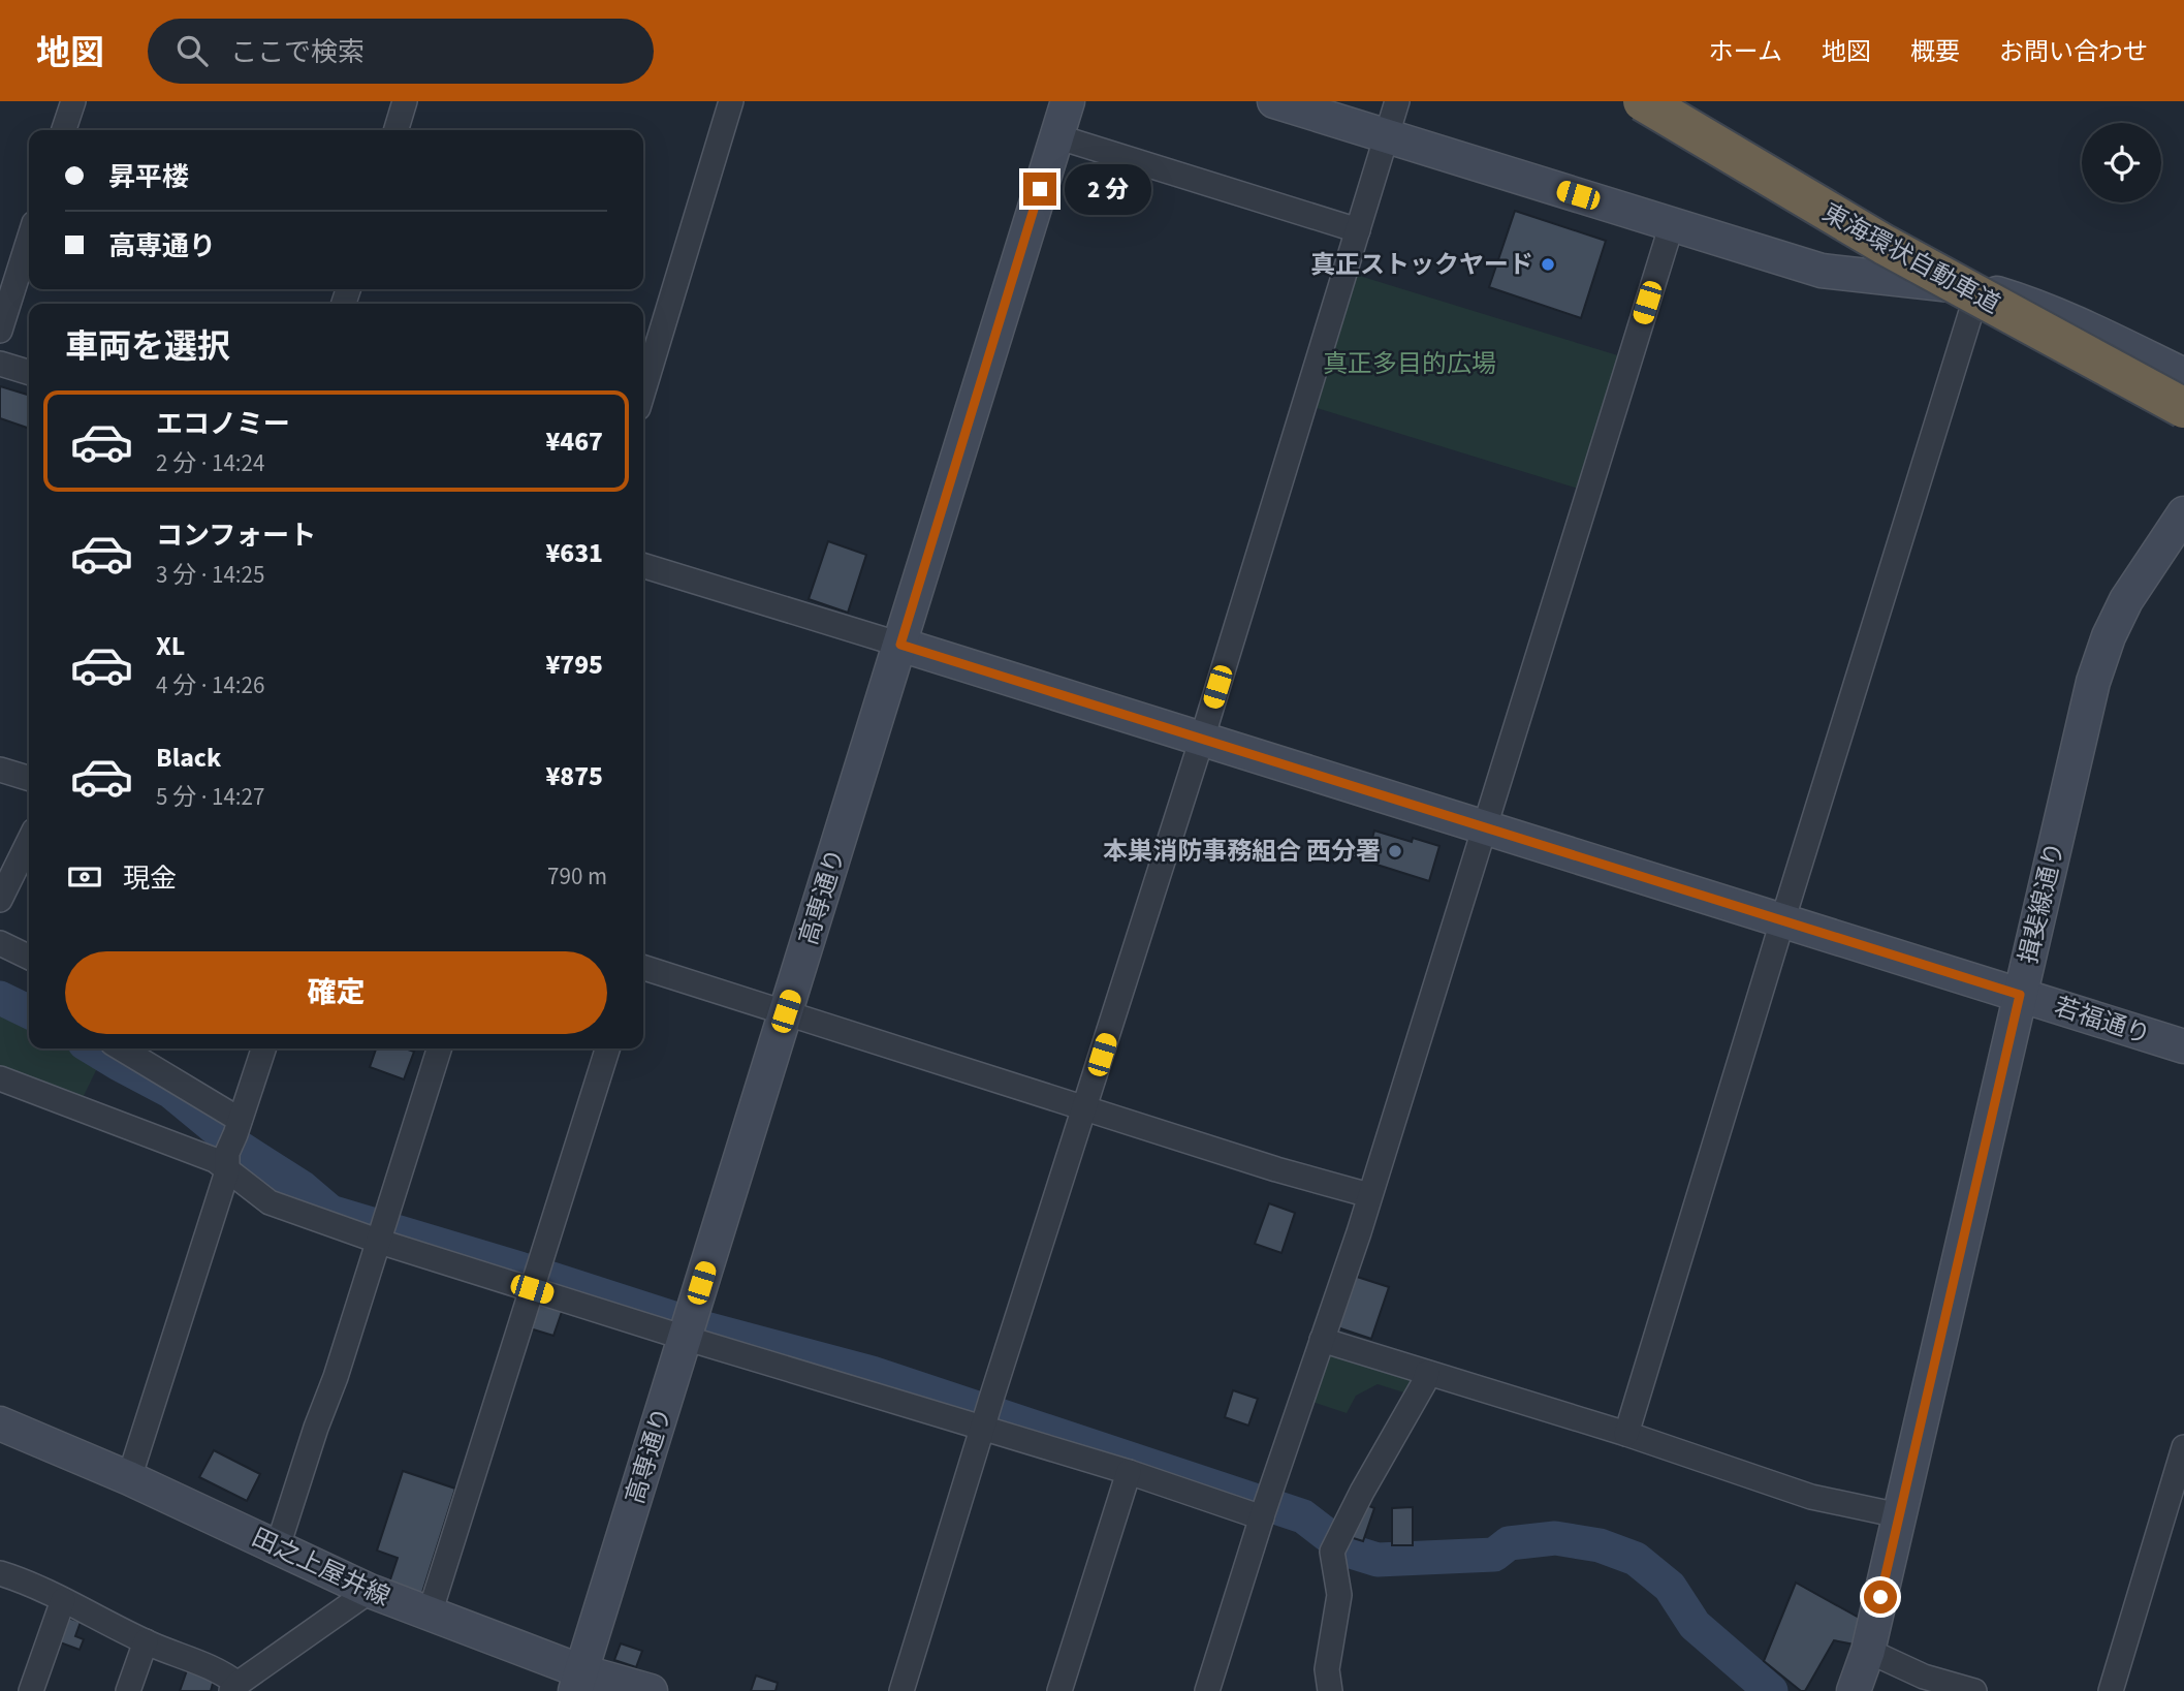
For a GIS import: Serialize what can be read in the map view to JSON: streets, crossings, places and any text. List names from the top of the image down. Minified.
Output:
{"streets":{"highway":["東海環状自動車道"],"street":["高専通り","揖斐線通り","若福通り","田之上屋井線"]},"crossings":[["高専通り","若福通り"],["高専通り","田之上屋井線"],["揖斐線通り","若福通り"]],"parks":["真正多目的広場"],"places":["真正ストックヤード","本巣消防事務組合 西分署"],"page":{"header":"地図","search":"ここで検索","nav":["ホーム","地図","概要","お問い合わせ"],"banner":["昇平楼","高専通り"],"bubble":"2 分","heading":"車両を選択","list":[{"name":"エコノミー","note":"2 分 · 14:24","value":"¥467"},{"name":"コンフォート","note":"3 分 · 14:25","value":"¥631"},{"name":"XL","note":"4 分 · 14:26","value":"¥795"},{"name":"Black","note":"5 分 · 14:27","value":"¥875"}],"pay":["現金","790 m"],"buttons":"確定"}}
